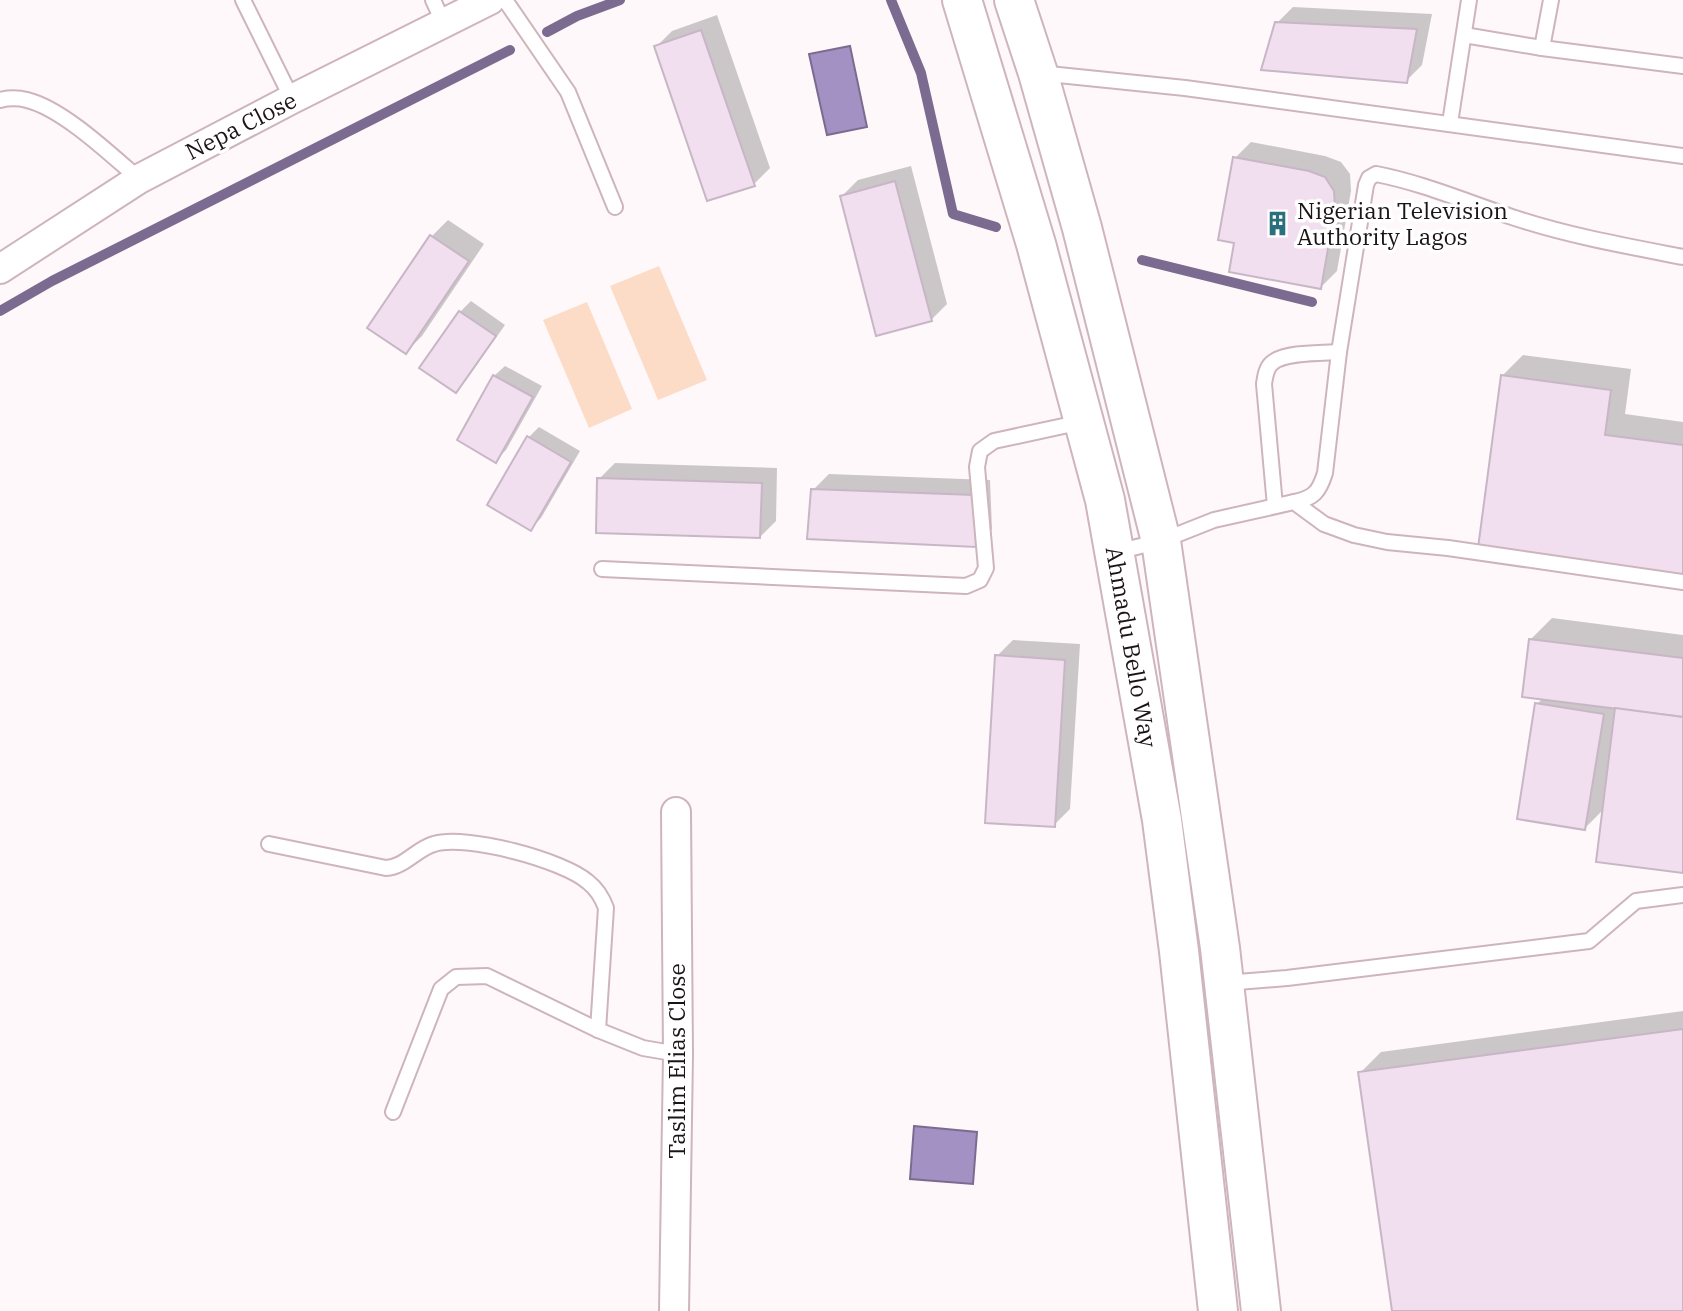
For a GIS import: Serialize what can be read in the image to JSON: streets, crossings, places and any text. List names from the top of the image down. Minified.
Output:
{"streets":{"highway":["Ahmadu Bello Way"],"street":["Nepa Close","Taslim Elias Close"]},"places":{"building":["Nigerian Television Authority Lagos"]}}
